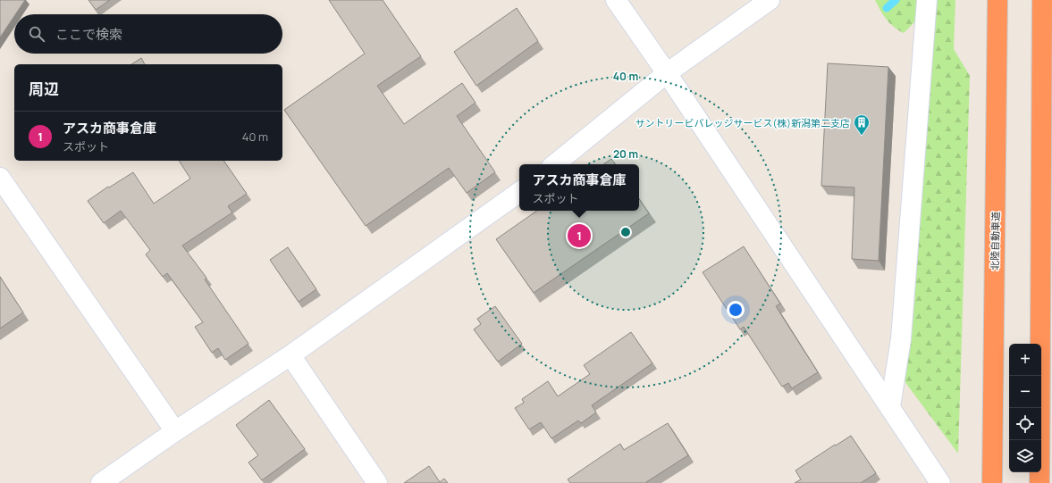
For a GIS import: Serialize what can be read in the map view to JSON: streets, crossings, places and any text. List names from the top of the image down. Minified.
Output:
{"streets":{"highway":["北陸自動車道"]},"places":{"building":["サントリービバレッジサービス(株)新潟第二支店"]},"page":{"search":"ここで検索","heading":"周辺","list":[{"mark":"1","name":"アスカ商事倉庫","note":"スポット","value":"40 m"}],"popup":["アスカ商事倉庫","スポット"],"pins":"1","map_buttons":["+","−"]},"rings":["40 m","20 m"]}
